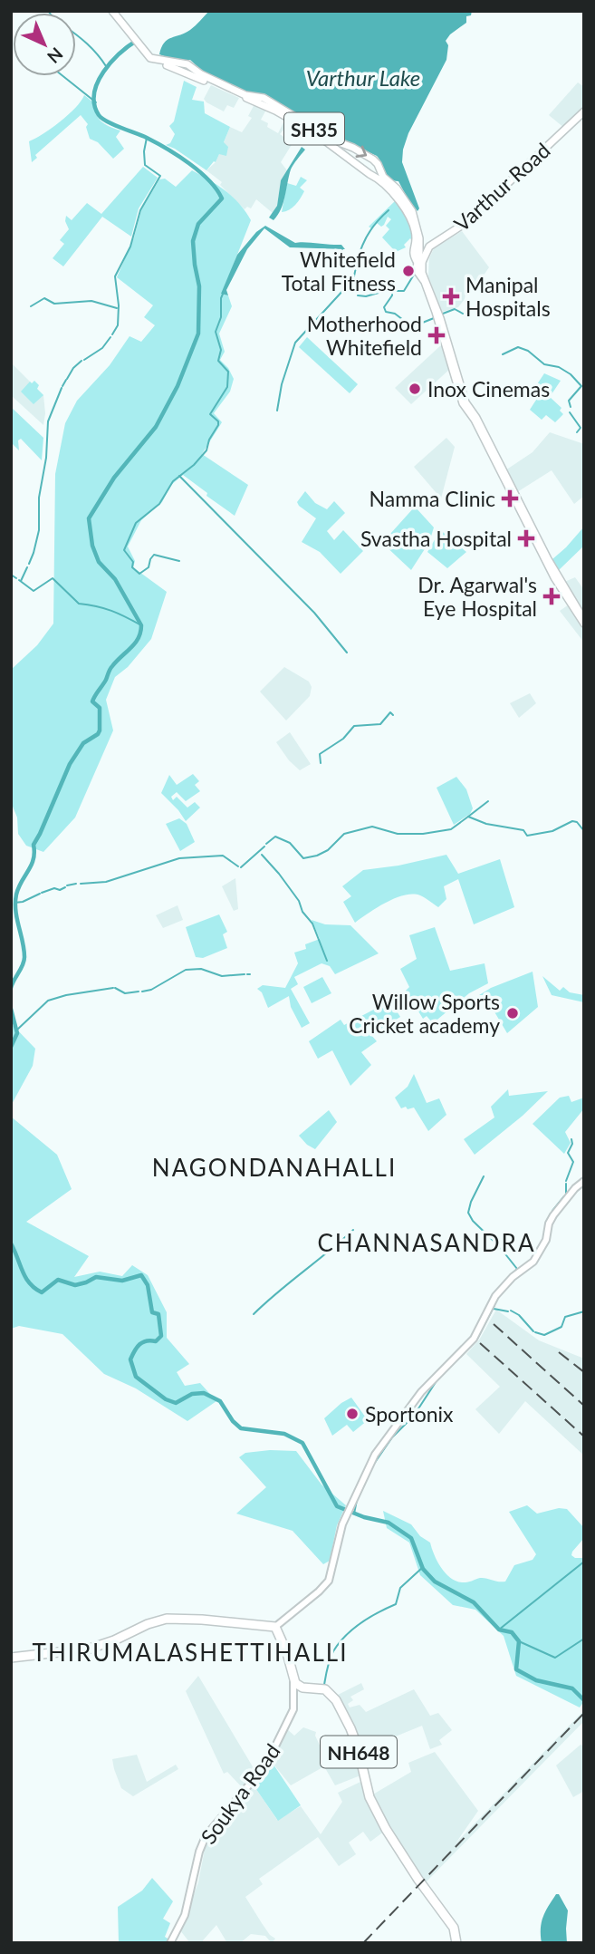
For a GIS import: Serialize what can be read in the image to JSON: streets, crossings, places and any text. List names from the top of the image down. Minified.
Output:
{"streets":{"highway":["NH648"],"main road":["SH35","Varthur Road","Soukya Road"]},"crossings":[["SH35","Varthur Road"],["NH648","Soukya Road"]],"districts":["NAGONDANAHALLI","CHANNASANDRA","THIRUMALASHETTIHALLI"],"water":["Varthur Lake"],"places":{"other":["Whitefield Total Fitness","Inox Cinemas","Willow Sports Cricket academy","Sportonix"],"health":["Manipal Hospitals","Motherhood Whitefield","Namma Clinic","Svastha Hospital","Dr. Agarwal's Eye Hospital"]},"north":"bottom right"}
